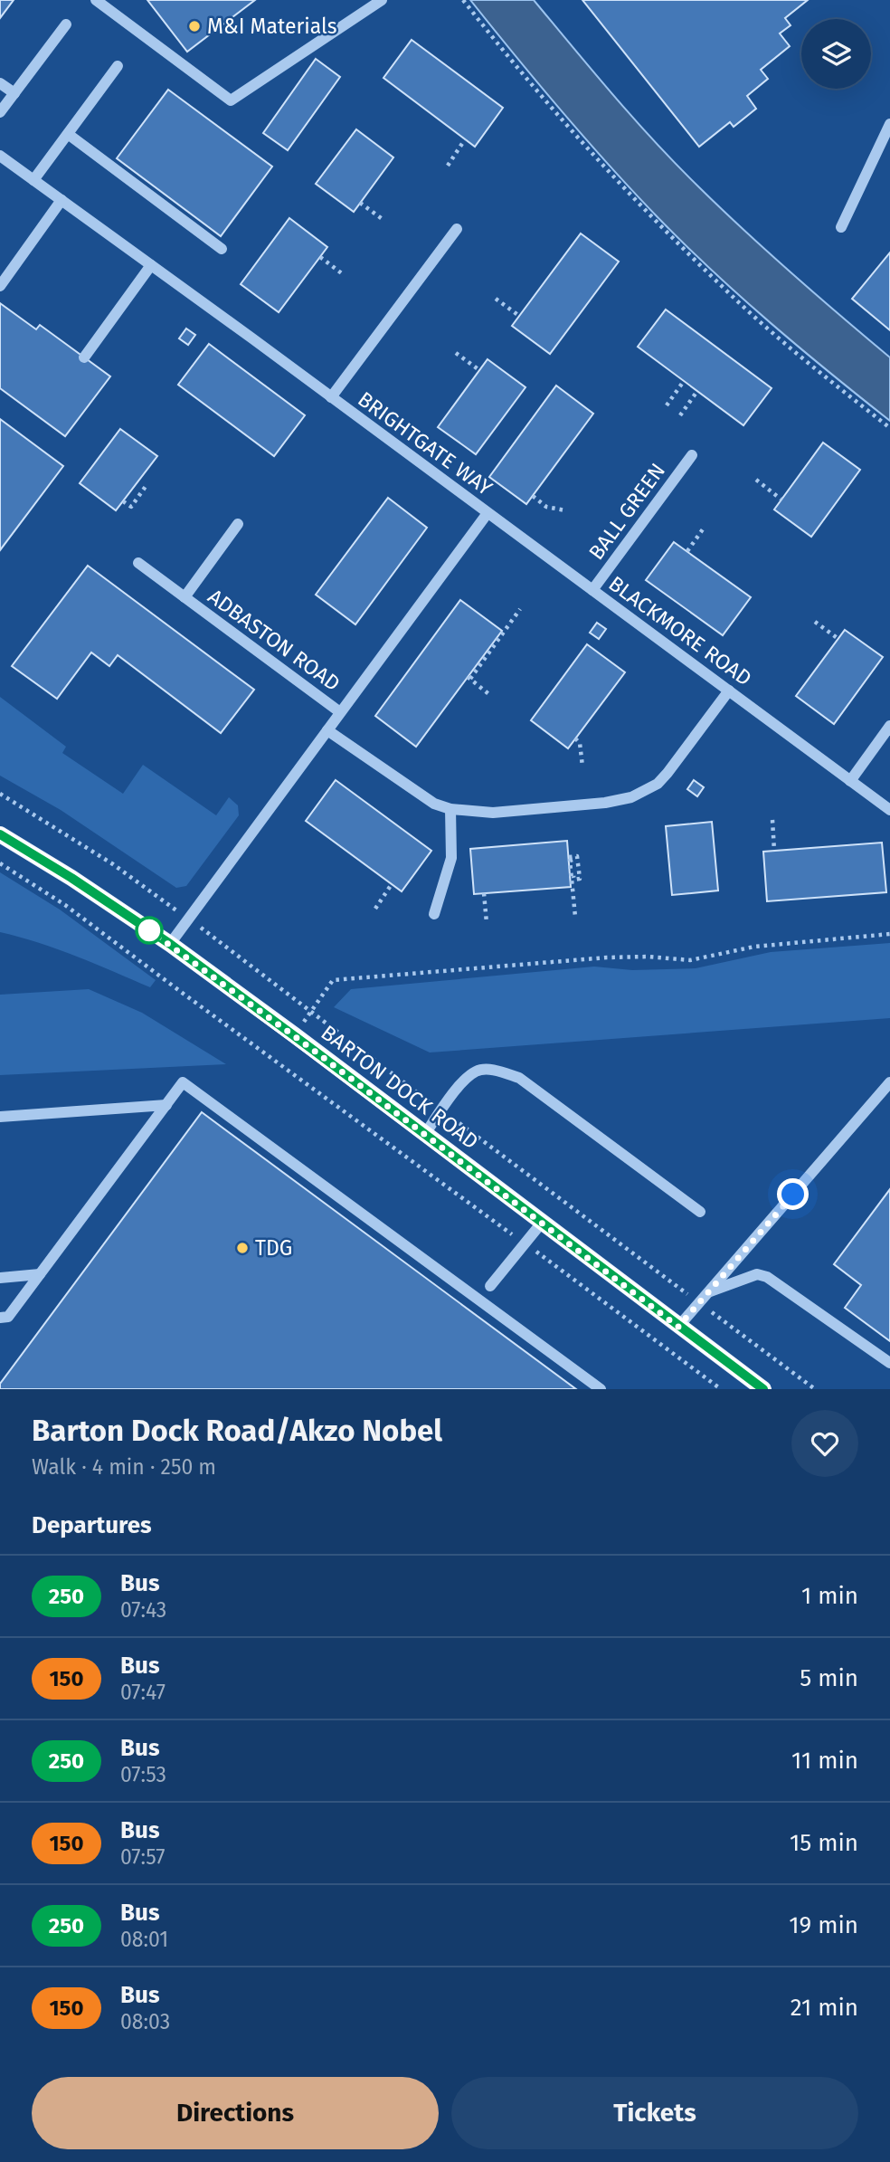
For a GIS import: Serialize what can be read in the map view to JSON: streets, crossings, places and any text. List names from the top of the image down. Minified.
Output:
{"streets":{"main road":["BARTON DOCK ROAD"],"street":["BRIGHTGATE WAY","BALL GREEN","BLACKMORE ROAD","ADBASTON ROAD"]},"crossings":[["BRIGHTGATE WAY","BLACKMORE ROAD"],["BRIGHTGATE WAY","ADBASTON ROAD"],["BRIGHTGATE WAY","BARTON DOCK ROAD"],["BALL GREEN","BLACKMORE ROAD"]],"places":["M&I Materials","TDG"],"lines":["bus line 250"],"page":{"heading":[["Barton Dock Road/Akzo Nobel","Walk · 4 min · 250 m"],"Departures"],"list":[{"mark":"250","name":"Bus","note":"07:43","value":"1 min"},{"mark":"150","name":"Bus","note":"07:47","value":"5 min"},{"mark":"250","name":"Bus","note":"07:53","value":"11 min"},{"mark":"150","name":"Bus","note":"07:57","value":"15 min"},{"mark":"250","name":"Bus","note":"08:01","value":"19 min"},{"mark":"150","name":"Bus","note":"08:03","value":"21 min"}],"buttons":["Directions","Tickets"]}}
